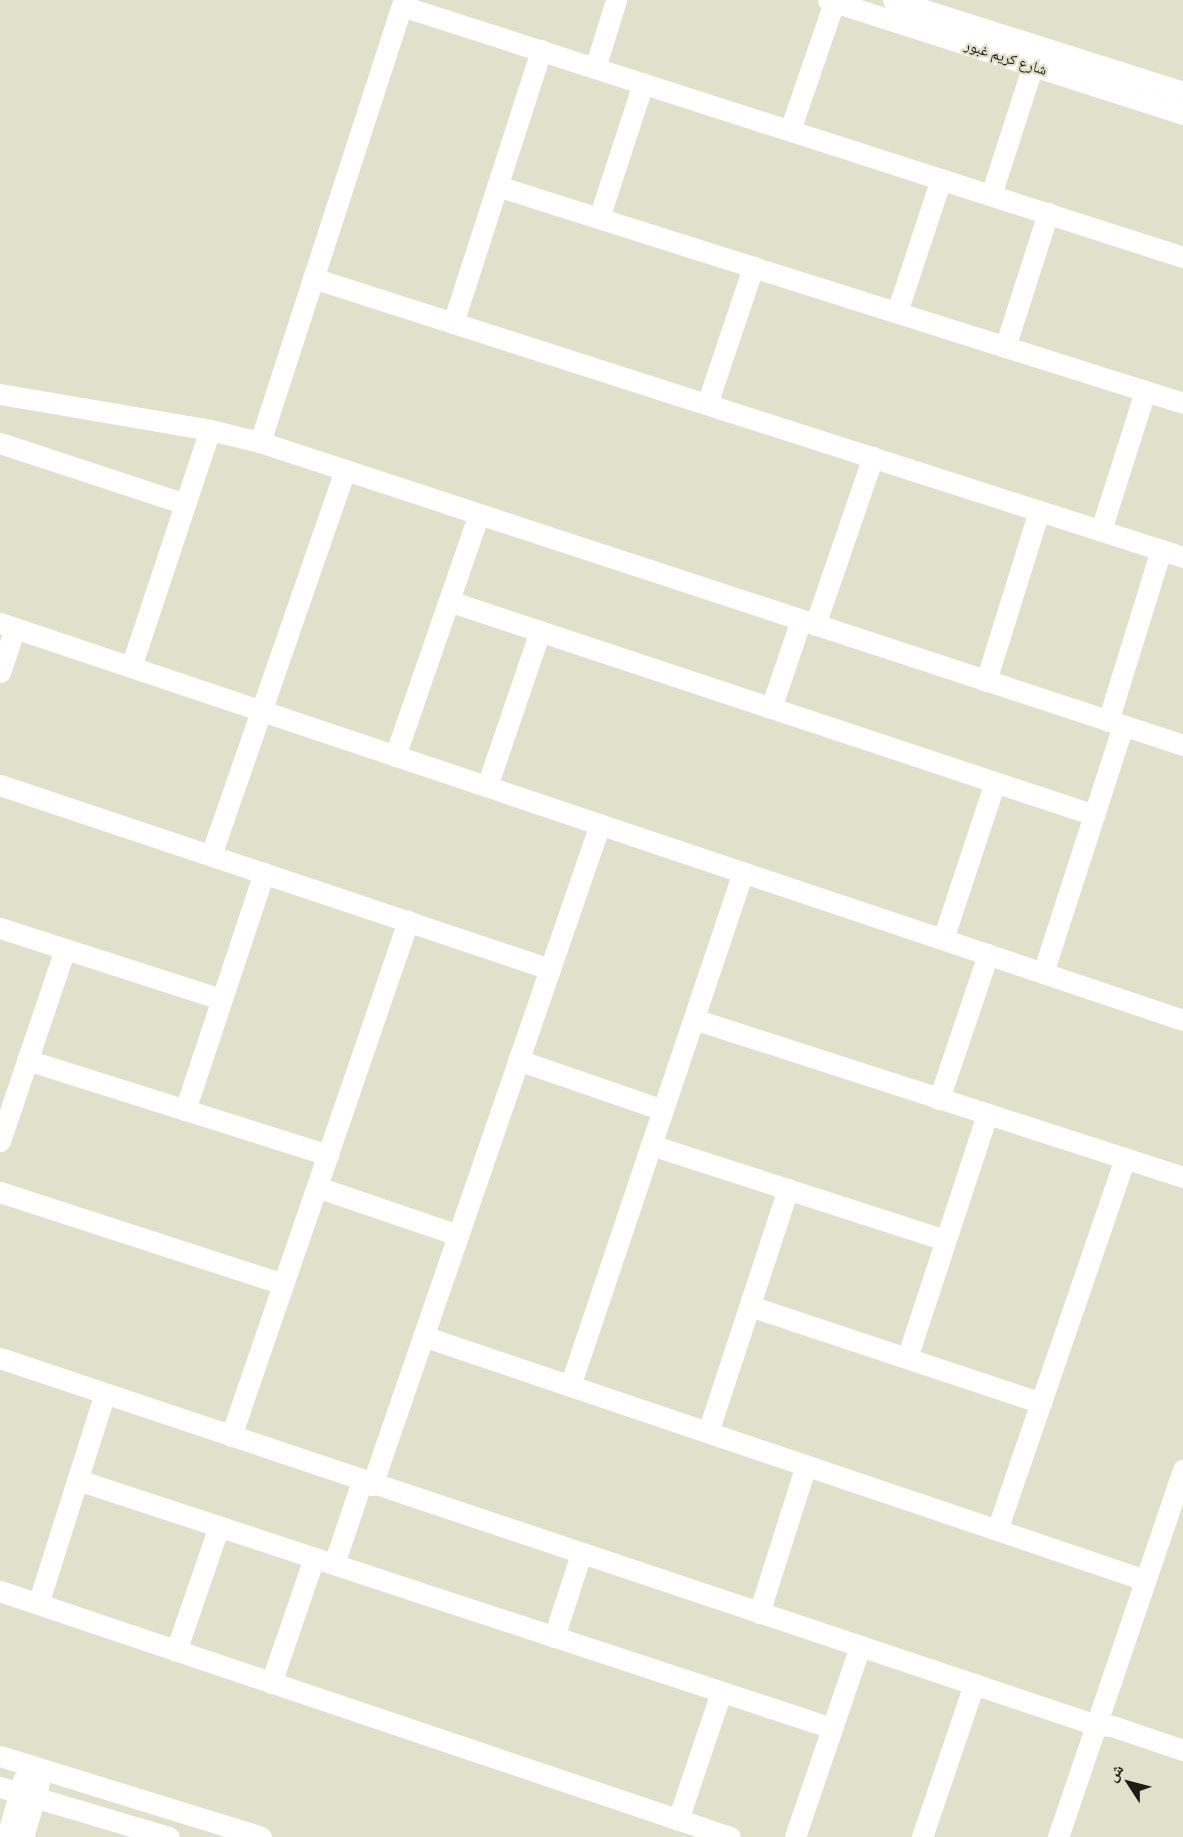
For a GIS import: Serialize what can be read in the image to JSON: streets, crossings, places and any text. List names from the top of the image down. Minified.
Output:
{"streets":{"street":["شارع كريم غبور"]},"north":"top left"}
